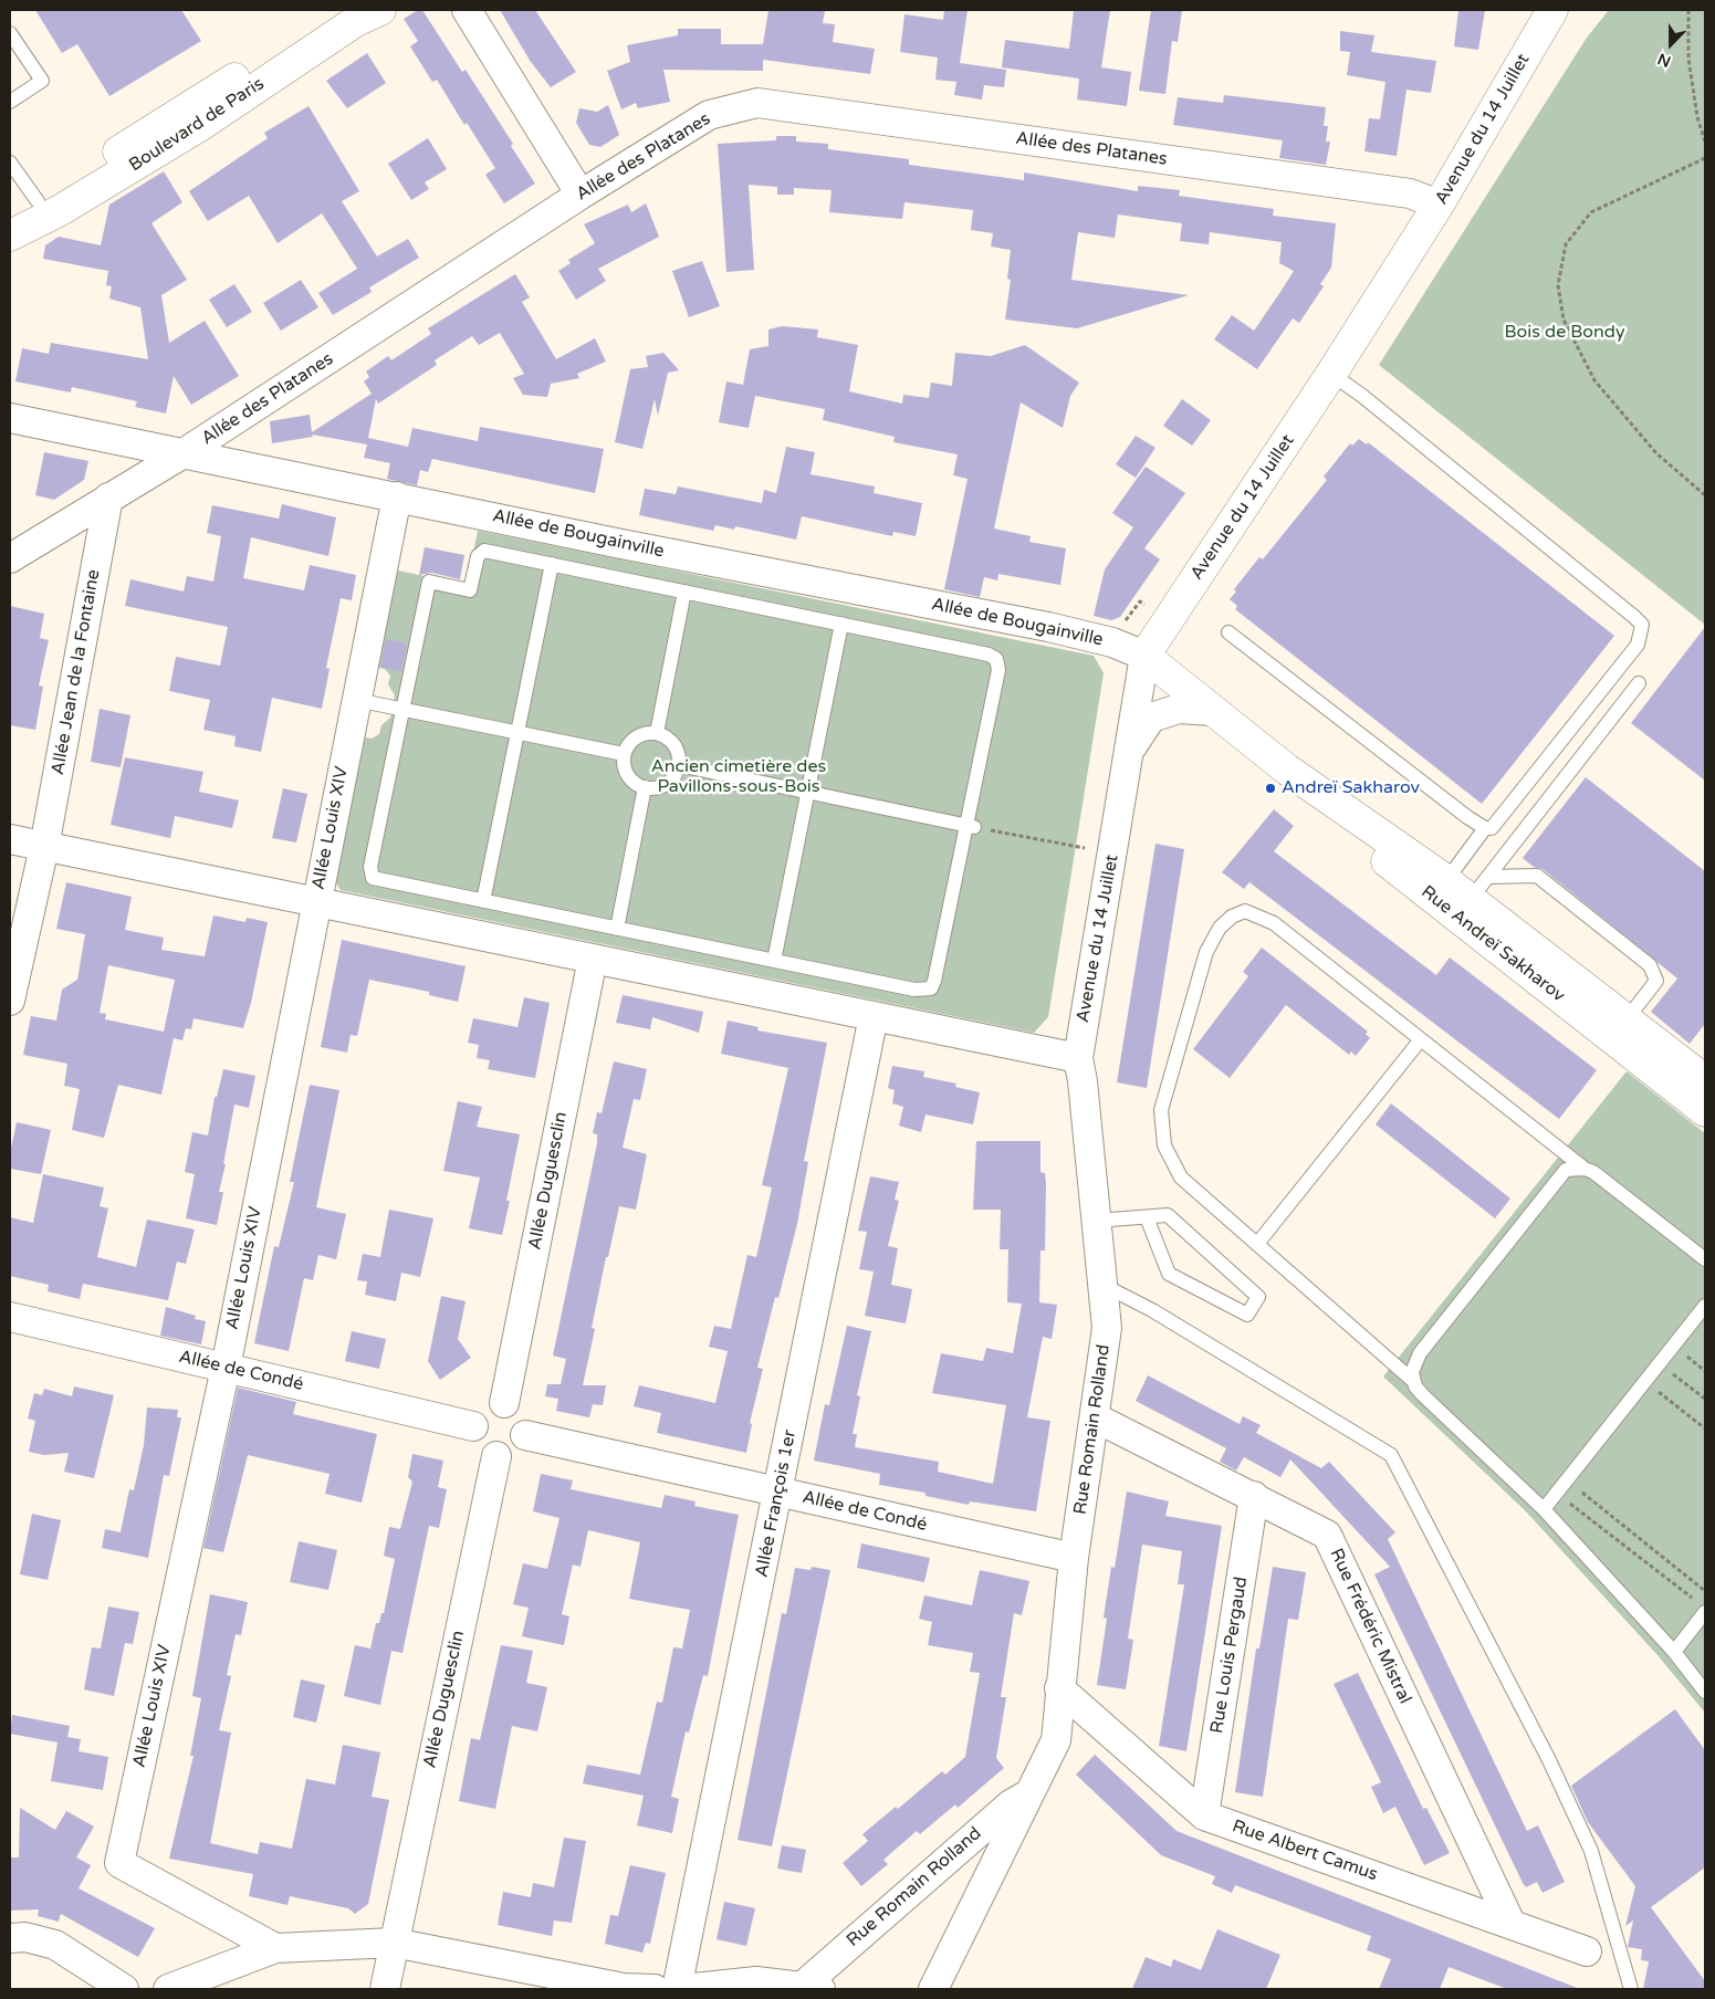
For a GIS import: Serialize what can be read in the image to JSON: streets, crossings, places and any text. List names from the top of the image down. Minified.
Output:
{"streets":{"street":["Boulevard de Paris","Avenue du 14 Juillet","Allée des Platanes","Allée de Bougainville","Allée Jean de la Fontaine","Allée Louis XIV","Rue Andreï Sakharov","Allée Duguesclin","Allée de Condé","Rue Romain Rolland","Allée François 1er","Rue Frédéric Mistral","Rue Louis Pergaud","Rue Albert Camus"]},"crossings":[["Avenue du 14 Juillet","Allée des Platanes"],["Avenue du 14 Juillet","Allée de Bougainville"],["Avenue du 14 Juillet","Rue Andreï Sakharov"],["Avenue du 14 Juillet","Rue Romain Rolland"],["Allée des Platanes","Allée de Bougainville"],["Allée des Platanes","Allée Jean de la Fontaine"],["Allée de Bougainville","Allée Louis XIV"],["Allée de Bougainville","Rue Andreï Sakharov"],["Allée Louis XIV","Allée de Condé"],["Allée Duguesclin","Allée de Condé"],["Allée de Condé","Rue Romain Rolland"],["Allée de Condé","Allée François 1er"],["Rue Romain Rolland","Rue Frédéric Mistral"],["Rue Romain Rolland","Rue Albert Camus"],["Rue Frédéric Mistral","Rue Louis Pergaud"],["Rue Frédéric Mistral","Rue Albert Camus"],["Rue Louis Pergaud","Rue Albert Camus"]],"parks":["Bois de Bondy","Ancien cimetière des Pavillons-sous-Bois"],"places":["Andreï Sakharov"],"north":"bottom"}
